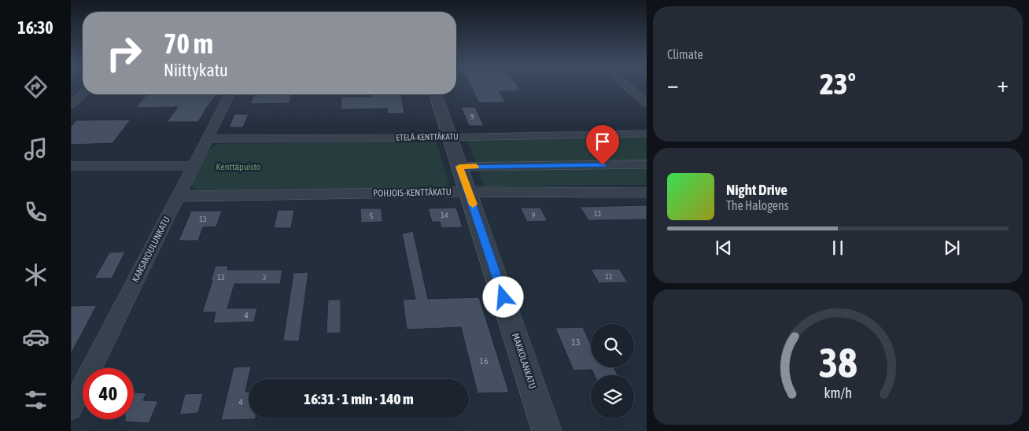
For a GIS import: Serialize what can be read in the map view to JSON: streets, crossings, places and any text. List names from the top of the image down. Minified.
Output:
{"streets":{"street":["ETELÄ-KENTTÄKATU","POHJOIS-KENTTÄKATU","KANSAKOULUNKATU","MAKKOLANKATU"]},"crossings":[["ETELÄ-KENTTÄKATU","KANSAKOULUNKATU"],["ETELÄ-KENTTÄKATU","MAKKOLANKATU"],["POHJOIS-KENTTÄKATU","KANSAKOULUNKATU"],["POHJOIS-KENTTÄKATU","MAKKOLANKATU"]],"parks":["Kenttäpuisto"],"house_numbers":["9","11","14","9","5","13","11","13","3","4","13","16","4"],"page":{"tabs":"16:30","tile":"Climate","turn":["70 m","Niittykatu"],"heat":["−","23°","+"],"song":["Night Drive","The Halogens"],"limit":"40","trip":"16:31 · 1 min · 140 m","gauge":["38","km/h"]}}
